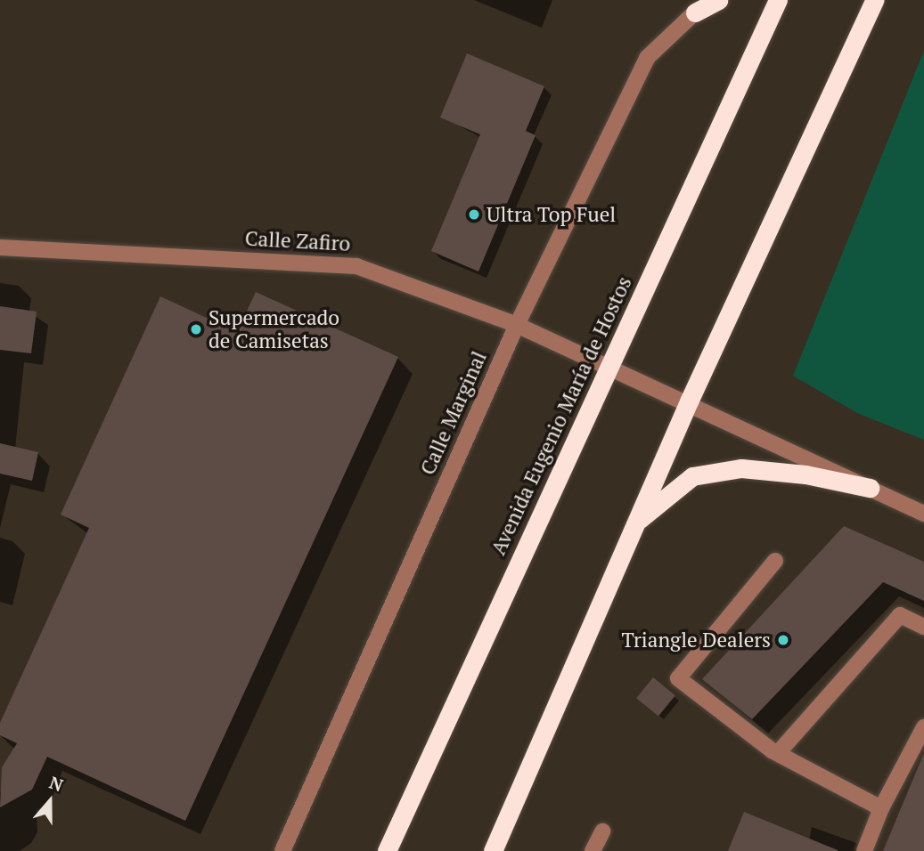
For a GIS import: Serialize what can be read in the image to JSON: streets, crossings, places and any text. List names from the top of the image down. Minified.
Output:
{"streets":{"highway":["Avenida Eugenio María de Hostos"],"street":["Calle Zafiro","Calle Marginal"]},"crossings":[["Calle Zafiro","Calle Marginal"],["Calle Zafiro","Avenida Eugenio María de Hostos"]],"places":["Ultra Top Fuel","Supermercado de Camisetas","Triangle Dealers"],"north":"top"}
